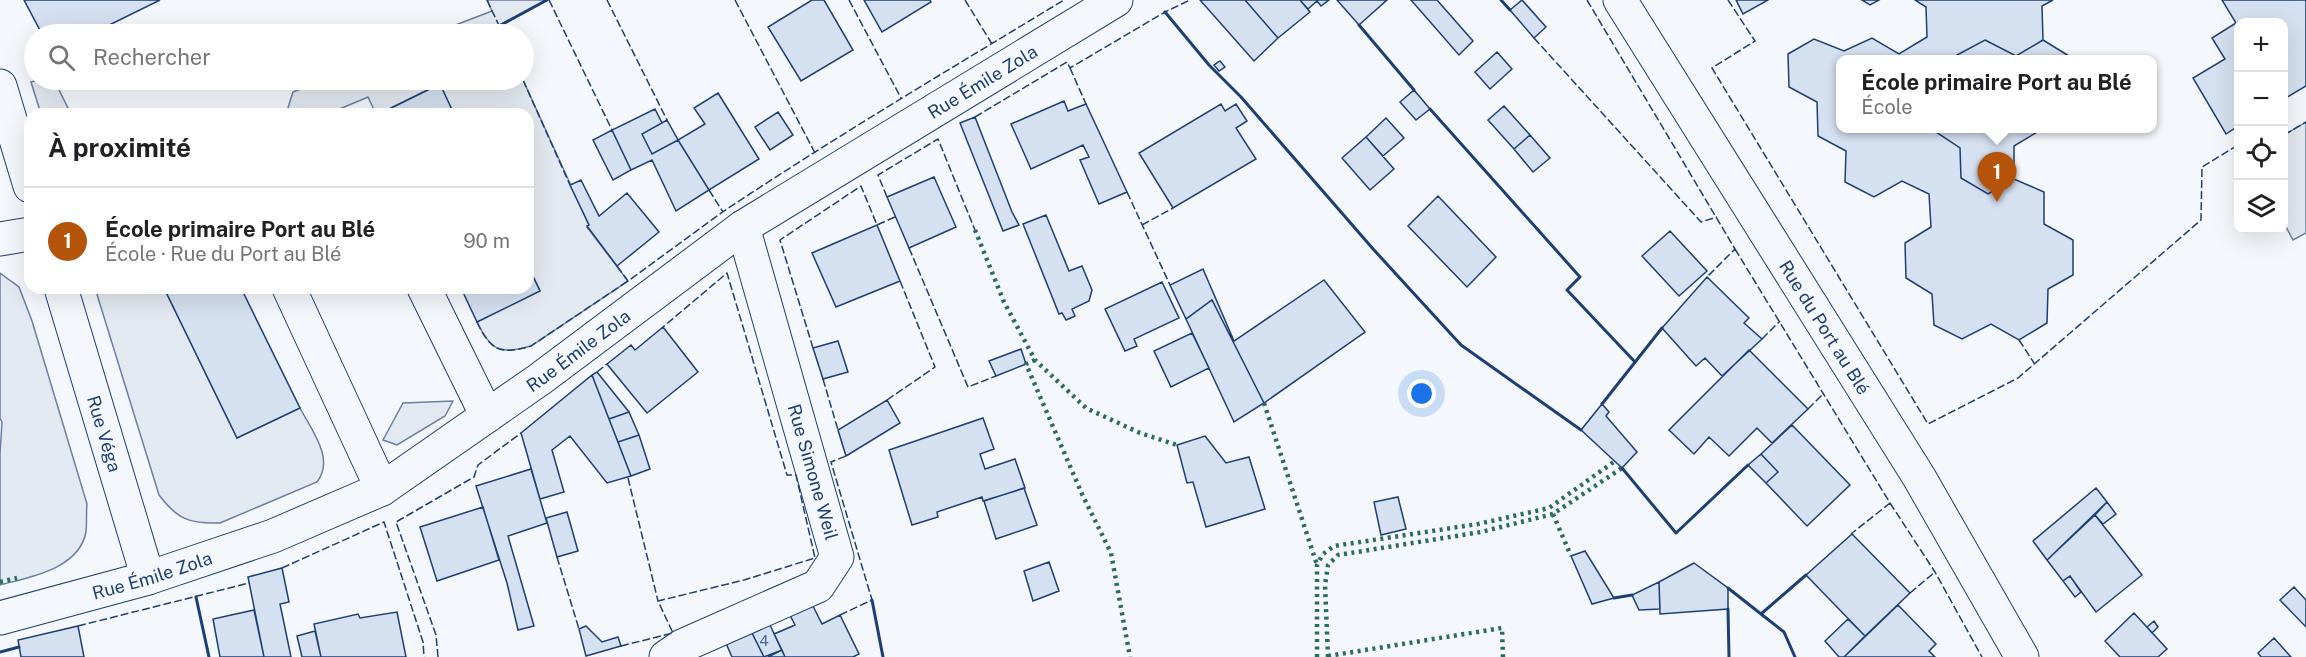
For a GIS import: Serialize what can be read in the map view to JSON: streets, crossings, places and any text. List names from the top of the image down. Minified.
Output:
{"streets":{"street":["Rue Émile Zola","Rue du Port au Blé","Rue Véga","Rue Simone Weil"]},"crossings":[["Rue Émile Zola","Rue Véga"],["Rue Émile Zola","Rue Simone Weil"]],"house_numbers":["4"],"page":{"map_buttons":["+","−"],"search":"Rechercher","popup":["École primaire Port au Blé","École"],"heading":"À proximité","pins":"1","list":[{"mark":"1","name":"École primaire Port au Blé","note":"École · Rue du Port au Blé","value":"90 m"}]}}
